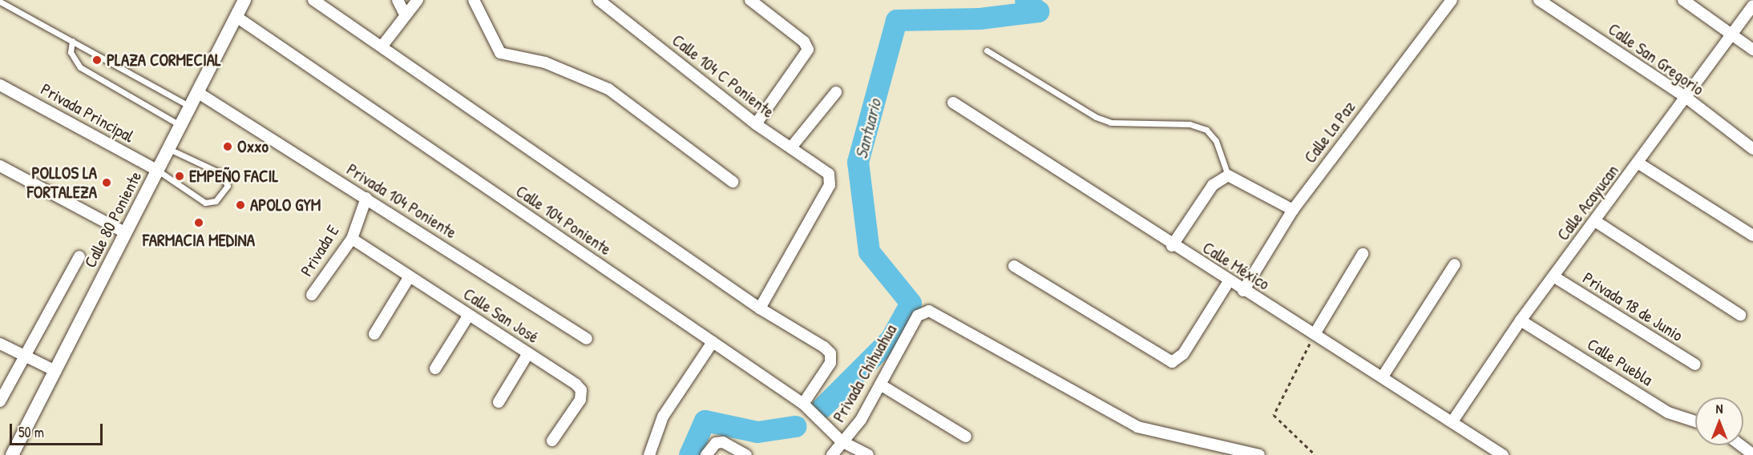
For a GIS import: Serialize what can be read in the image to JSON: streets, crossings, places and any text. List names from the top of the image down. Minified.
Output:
{"streets":{"street":["Calle San Gregorio","Calle 104 C Poniente","Privada Principal","Calle La Paz","Privada 104 Poniente","Calle Acayucan","Calle 80 Poniente","Calle 104 Poniente","Privada E","Calle México","Privada 18 de Junio","Calle San José","Calle Puebla","Privada Chihuahua"]},"crossings":[["Calle San Gregorio","Calle Acayucan"],["Privada Principal","Calle 80 Poniente"],["Calle La Paz","Calle México"],["Privada 104 Poniente","Calle 80 Poniente"],["Privada 104 Poniente","Privada E"],["Calle Acayucan","Calle México"],["Calle Acayucan","Privada 18 de Junio"],["Calle Acayucan","Calle Puebla"],["Calle 80 Poniente","Calle 104 Poniente"],["Calle 104 Poniente","Privada Chihuahua"],["Privada E","Calle San José"]],"water":["Santuario"],"places":["PLAZA CORMECIAL","Oxxo","EMPEÑO FACIL","POLLOS LA FORTALEZA","APOLO GYM","FARMACIA MEDINA"],"scale_bar":"50 m","north":"top"}
